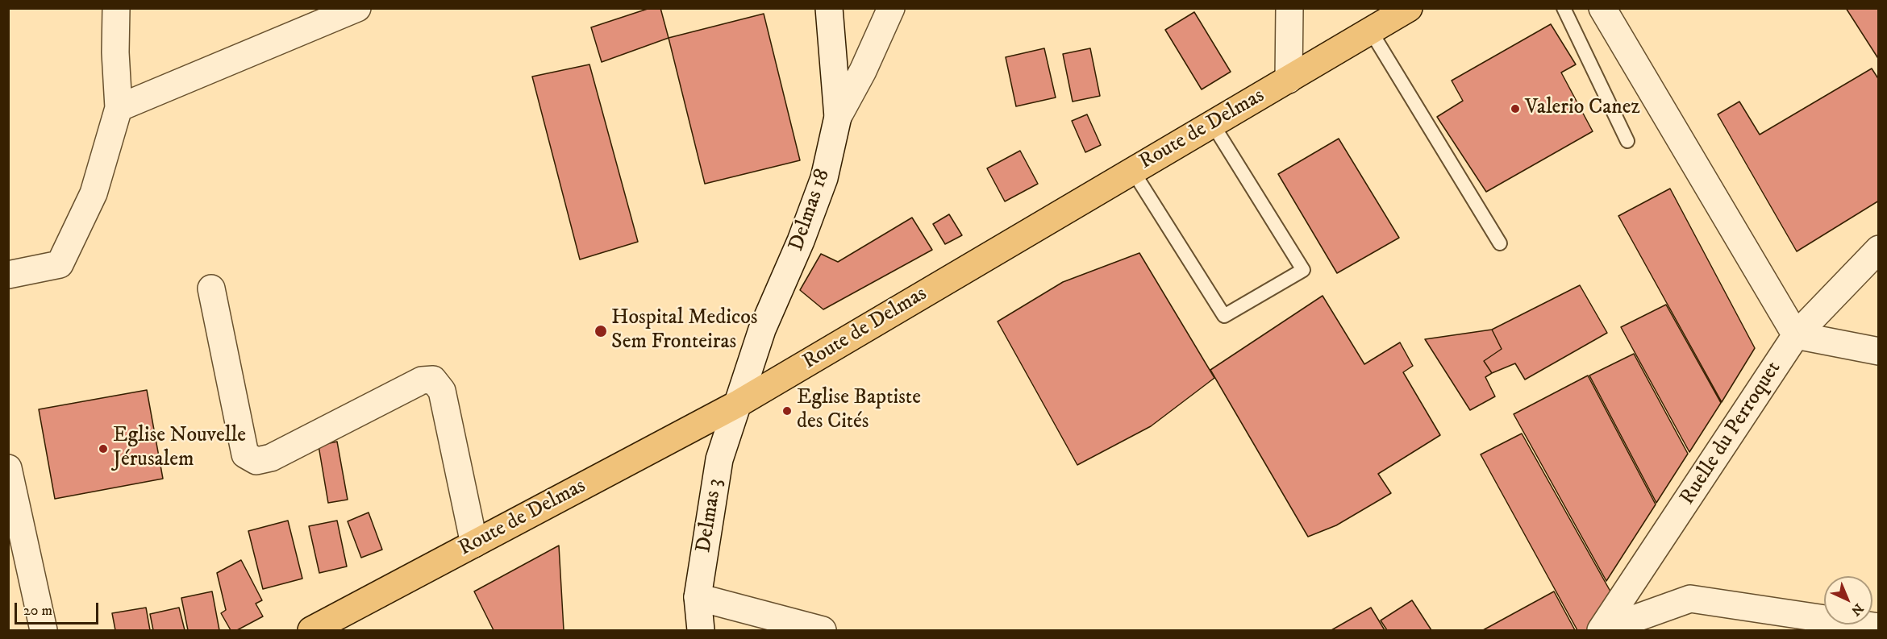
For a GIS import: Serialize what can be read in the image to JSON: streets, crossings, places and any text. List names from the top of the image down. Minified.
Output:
{"streets":{"main road":["Route de Delmas"],"street":["Delmas 18","Ruelle du Perroquet","Delmas 3"]},"crossings":[["Route de Delmas","Delmas 18"],["Route de Delmas","Delmas 3"],["Delmas 18","Delmas 3"]],"places":["Valerio Canez","Hospital Medicos Sem Fronteiras","Eglise Baptiste des Cités","Eglise Nouvelle Jérusalem"],"scale_bar":"20 m","north":"bottom right"}
